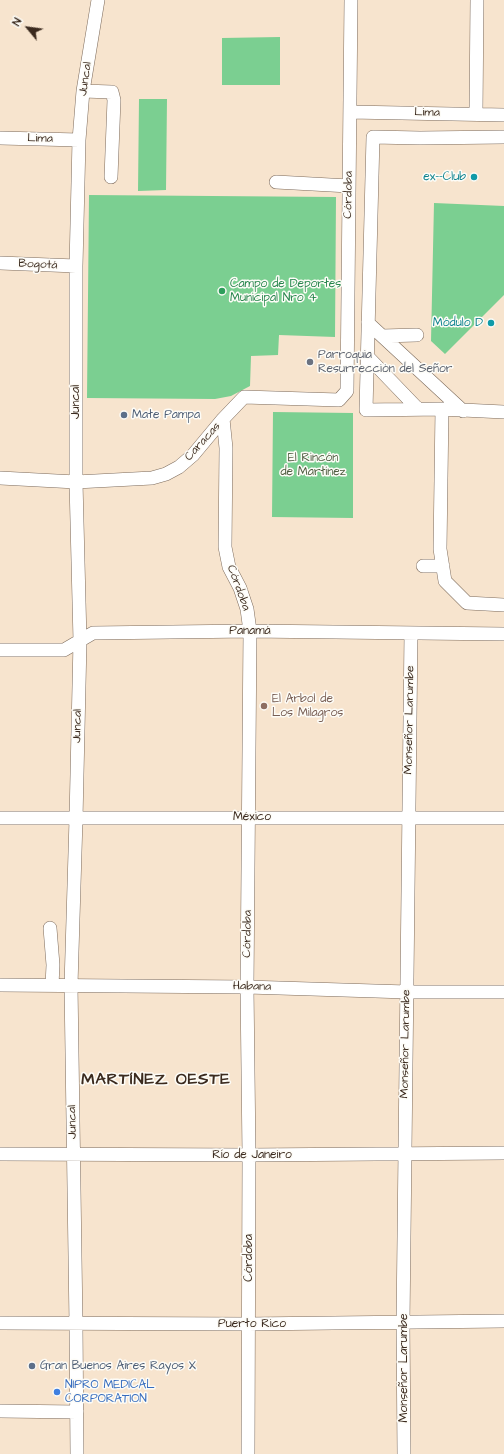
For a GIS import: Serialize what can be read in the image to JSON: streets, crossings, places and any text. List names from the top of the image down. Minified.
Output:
{"streets":{"street":["Juncal","Lima","Córdoba","Bogotá","Caracas","Panamá","Monseñor Larumbe","México","Habana","Río de Janeiro","Puerto Rico"]},"crossings":[["Juncal","Lima"],["Juncal","Bogotá"],["Juncal","Caracas"],["Juncal","Panamá"],["Juncal","México"],["Juncal","Habana"],["Juncal","Río de Janeiro"],["Juncal","Puerto Rico"],["Lima","Córdoba"],["Córdoba","Caracas"],["Córdoba","Panamá"],["Córdoba","México"],["Córdoba","Habana"],["Córdoba","Río de Janeiro"],["Córdoba","Puerto Rico"],["Panamá","Monseñor Larumbe"],["Monseñor Larumbe","México"],["Monseñor Larumbe","Habana"],["Monseñor Larumbe","Río de Janeiro"],["Monseñor Larumbe","Puerto Rico"]],"districts":["MARTÍNEZ OESTE"],"parks":["El Rincón de Martínez"],"places":["ex--Club","Campo de Deportes Municipal Nro 4","Módulo D","Parroquia Resurrecciòn del Señor","Mate Pampa","El Arbol de Los Milagros","Gran Buenos Aires Rayos X","NIPRO MEDICAL CORPORATION"],"north":"top left"}
